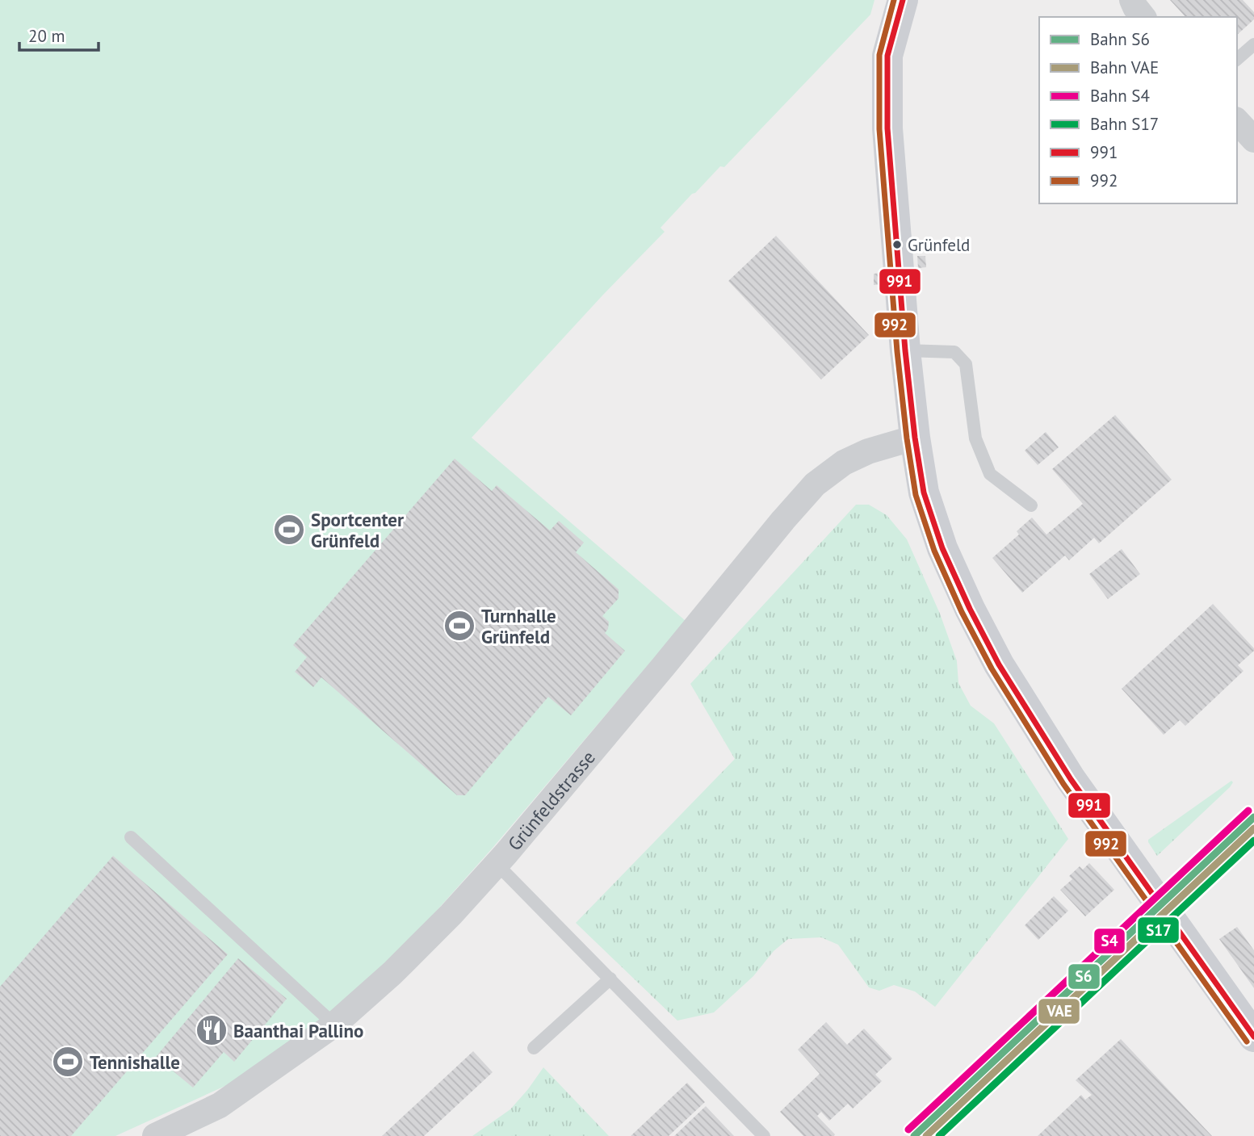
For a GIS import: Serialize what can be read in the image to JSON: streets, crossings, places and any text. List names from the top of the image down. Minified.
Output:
{"streets":{"street":["Grünfeldstrasse"]},"places":{"other":["Grünfeld"],"sports":["Sportcenter Grünfeld","Turnhalle Grünfeld","Tennishalle"],"restaurant":["Baanthai Pallino"]},"lines":["transit line 991","transit line 992","rail line S4","rail line S6","rail line VAE","rail line S17"],"legend":["Bahn S6","Bahn VAE","Bahn S4","Bahn S17","991","992"],"scale_bar":"20 m"}
